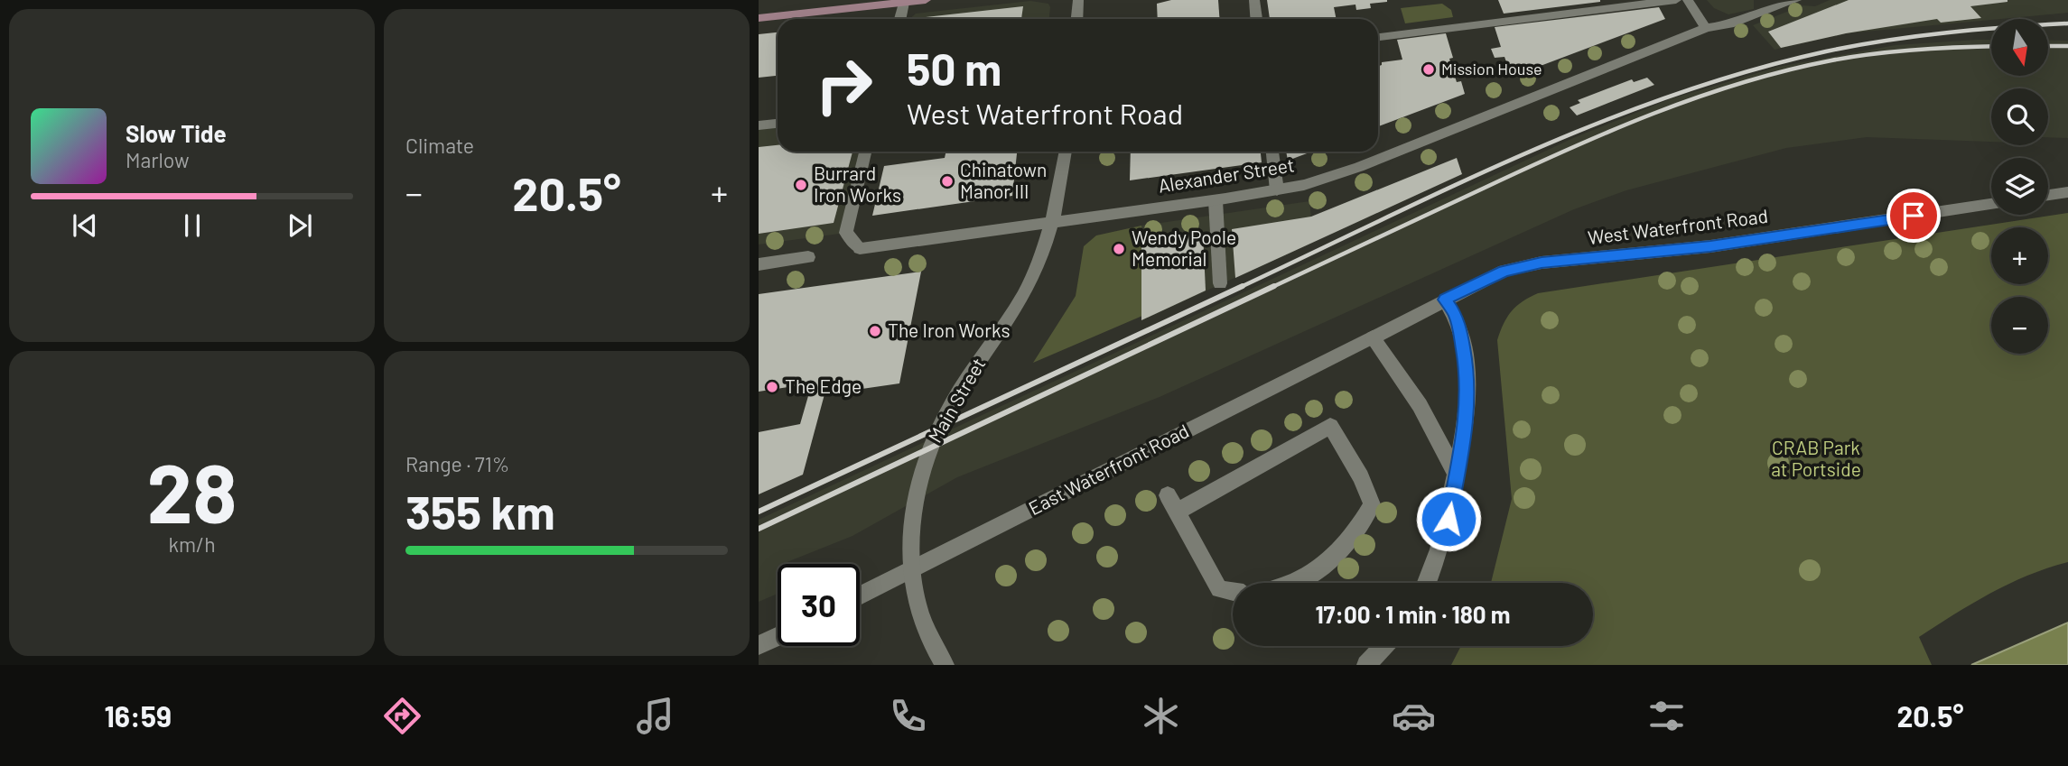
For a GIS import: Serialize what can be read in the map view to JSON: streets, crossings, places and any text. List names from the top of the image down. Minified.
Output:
{"streets":{"street":["Alexander Street","West Waterfront Road","Main Street","East Waterfront Road"]},"crossings":[["Alexander Street","Main Street"],["West Waterfront Road","East Waterfront Road"]],"parks":["CRAB Park at Portside"],"places":["Mission House","Chinatown Manor III","Burrard Iron Works","Wendy Poole Memorial","The Iron Works","The Edge"],"north":"bottom","page":{"tile":["Climate",["28","km/h"],["Range · 71%","355 km"]],"map_buttons":["+","−"],"turn":["50 m","West Waterfront Road"],"song":["Slow Tide","Marlow"],"heat":["−","20.5°","+"],"limit":"30","trip":"17:00 · 1 min · 180 m","tabs":["16:59","20.5°"]}}
